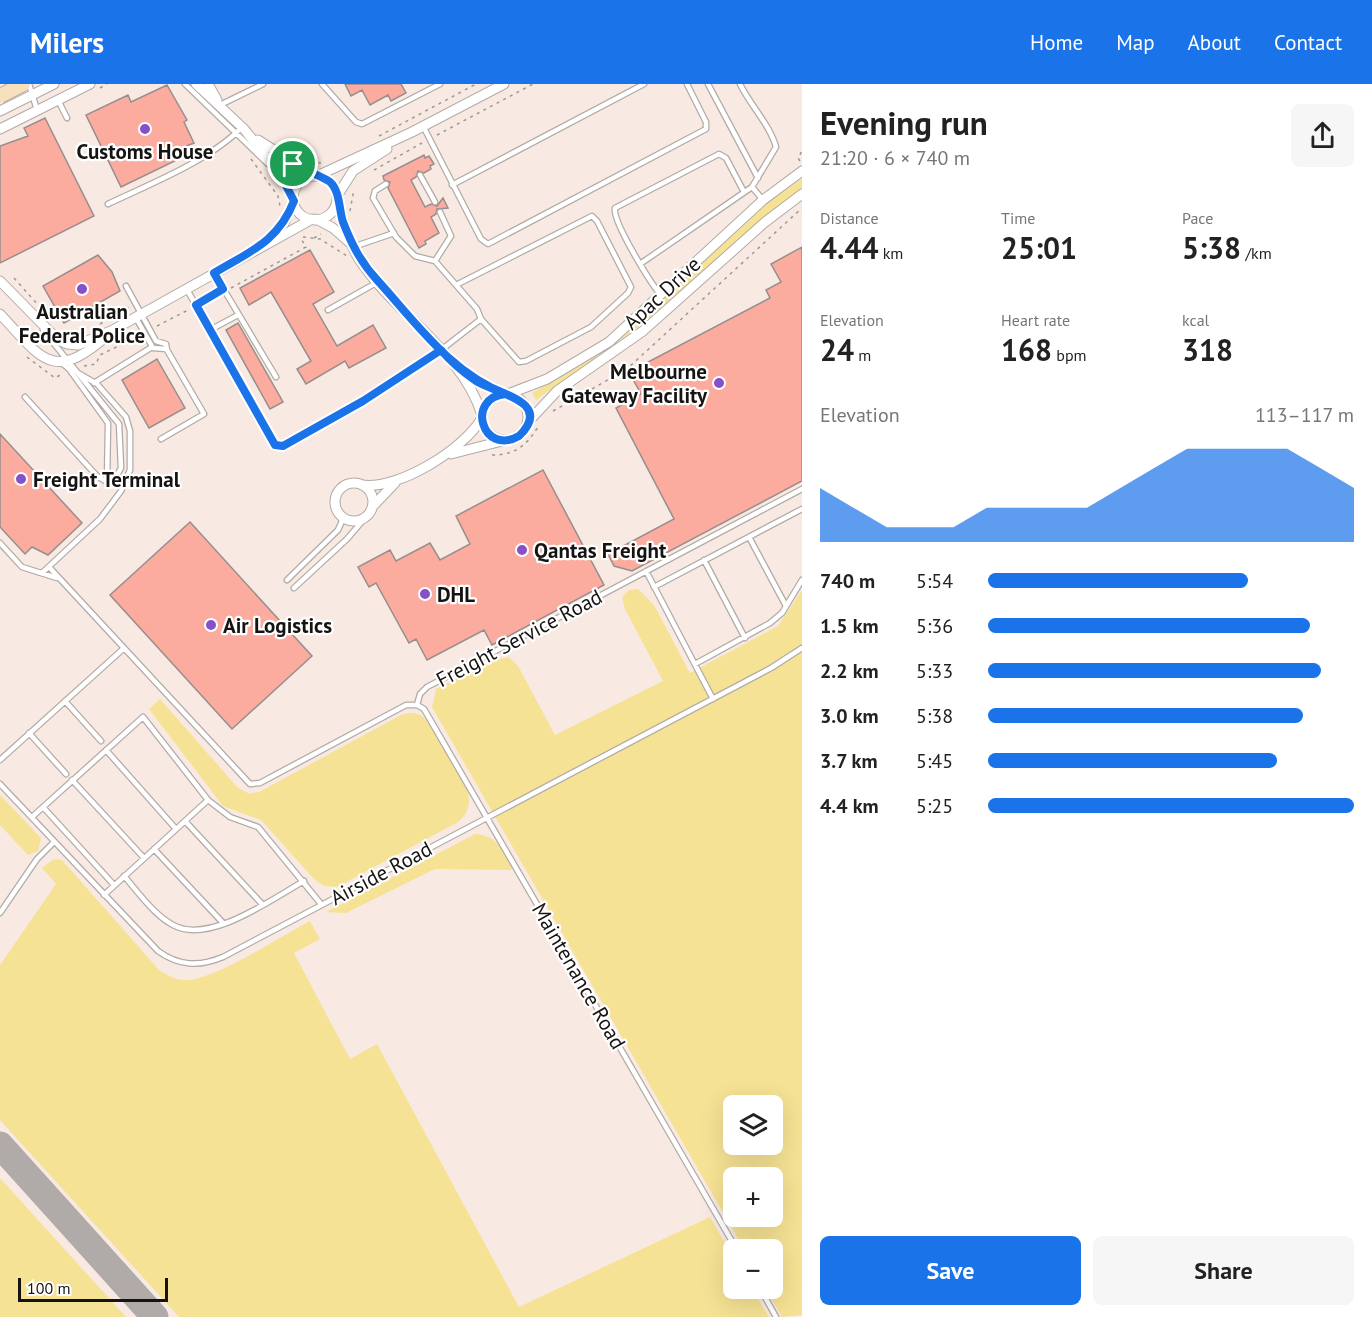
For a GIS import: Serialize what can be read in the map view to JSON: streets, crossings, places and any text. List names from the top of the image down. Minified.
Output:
{"streets":{"street":["Apac Drive"],"lane":["Freight Service Road","Airside Road","Maintenance Road"]},"crossings":[["Freight Service Road","Maintenance Road"],["Airside Road","Maintenance Road"]],"places":["Customs House","Australian Federal Police","Melbourne Gateway Facility","Freight Terminal","Qantas Freight","DHL","Air Logistics"],"scale_bar":"100 m","page":{"header":"Milers","nav":["Home","Map","About","Contact"],"heading":["Evening run","21:20 · 6 × 740 m"],"stats":[["Distance","4.44 km"],["Time","25:01"],["Pace","5:38 /km"],["Elevation","24 m"],["Heart rate","168 bpm"],["kcal","318"]],"chart":["Elevation","113–117 m"],"list":[{"name":"740 m","note":"5:54"},{"name":"1.5 km","note":"5:36"},{"name":"2.2 km","note":"5:33"},{"name":"3.0 km","note":"5:38"},{"name":"3.7 km","note":"5:45"},{"name":"4.4 km","note":"5:25"}],"map_buttons":["+","−"],"buttons":["Save","Share"],"scale":"100 m"}}
